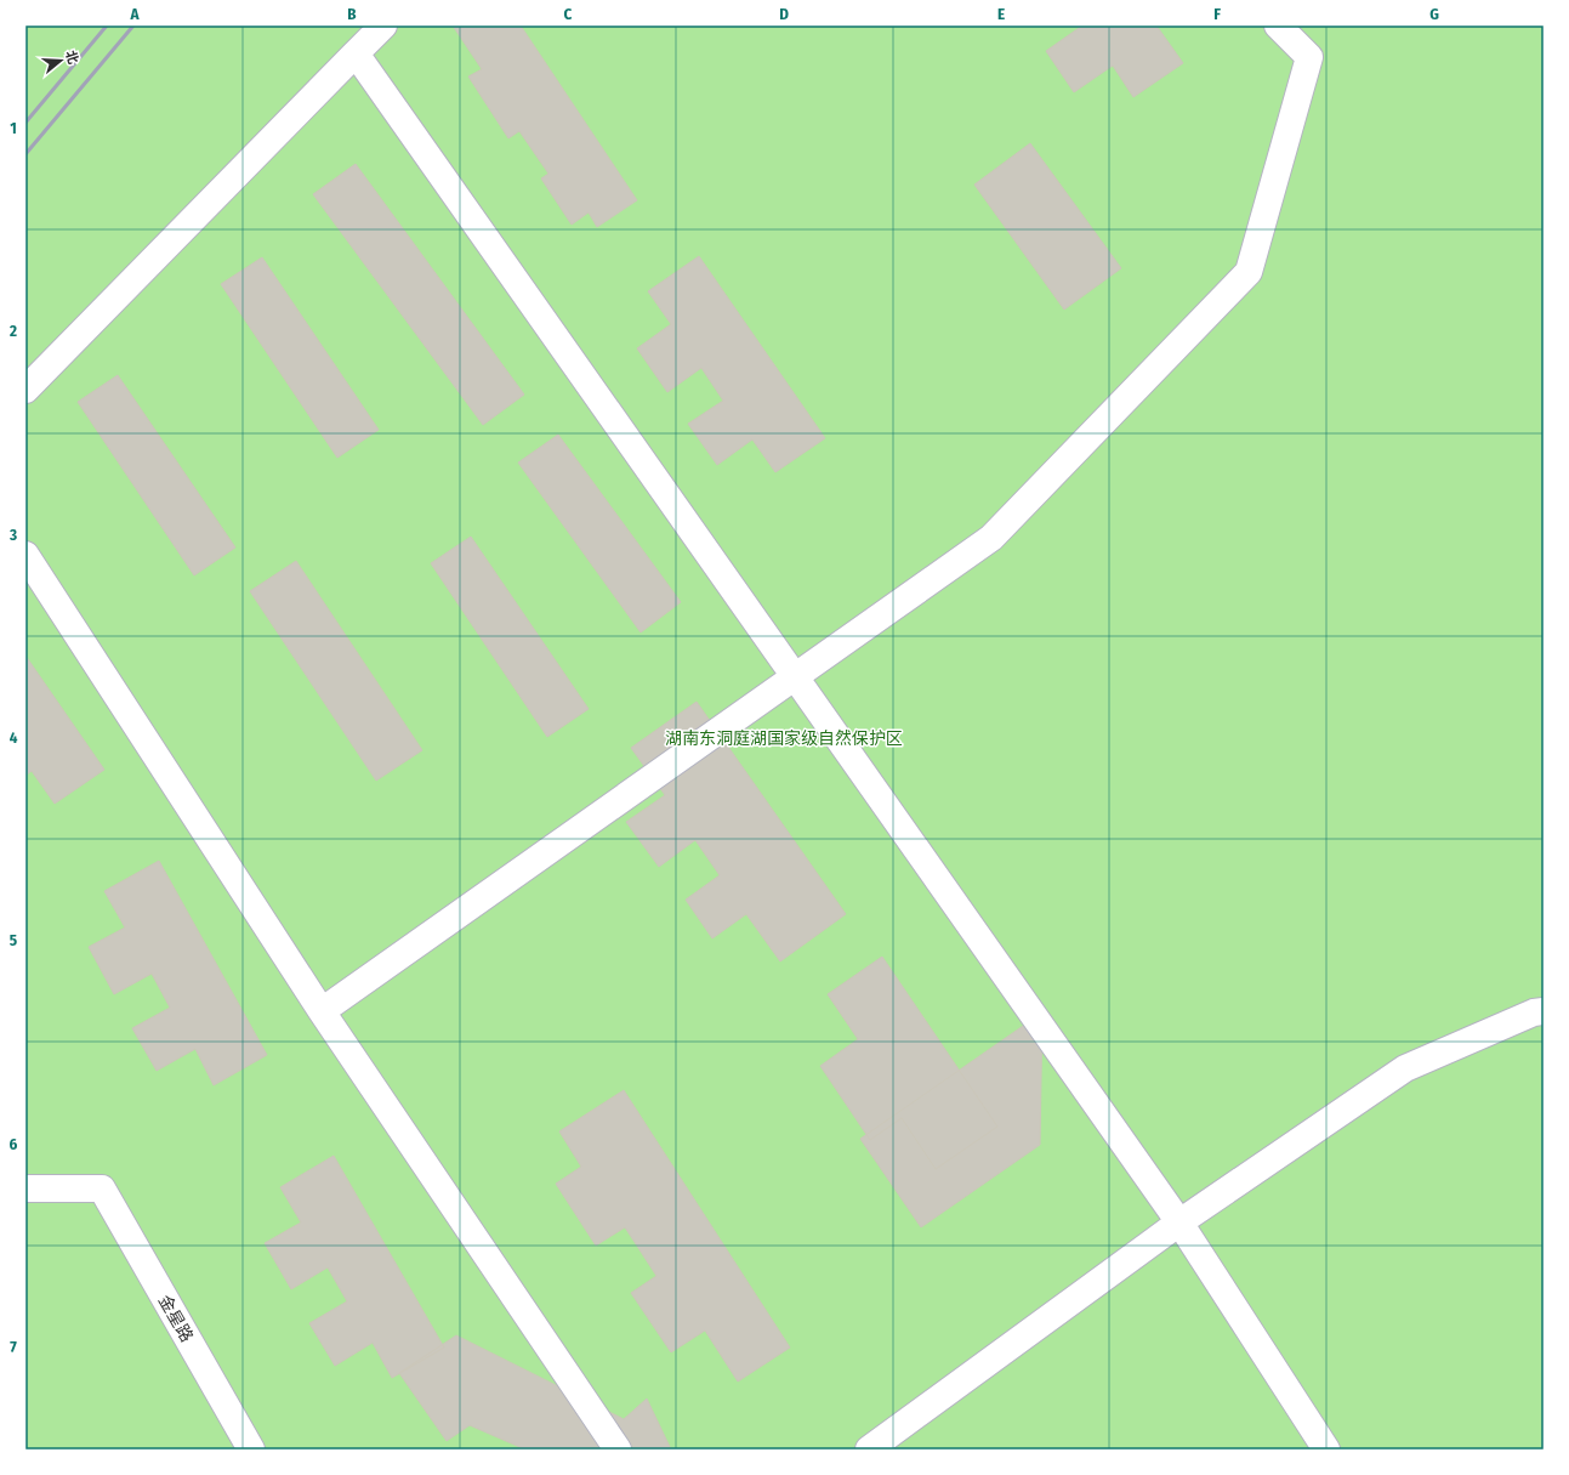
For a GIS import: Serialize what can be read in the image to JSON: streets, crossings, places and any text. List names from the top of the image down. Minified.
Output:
{"streets":{"street":["金星路"]},"parks":["湖南东洞庭湖国家级自然保护区"],"north":"right","grid":{"columns":["A","B","C","D","E","F","G"],"rows":["1","2","3","4","5","6","7"]}}
